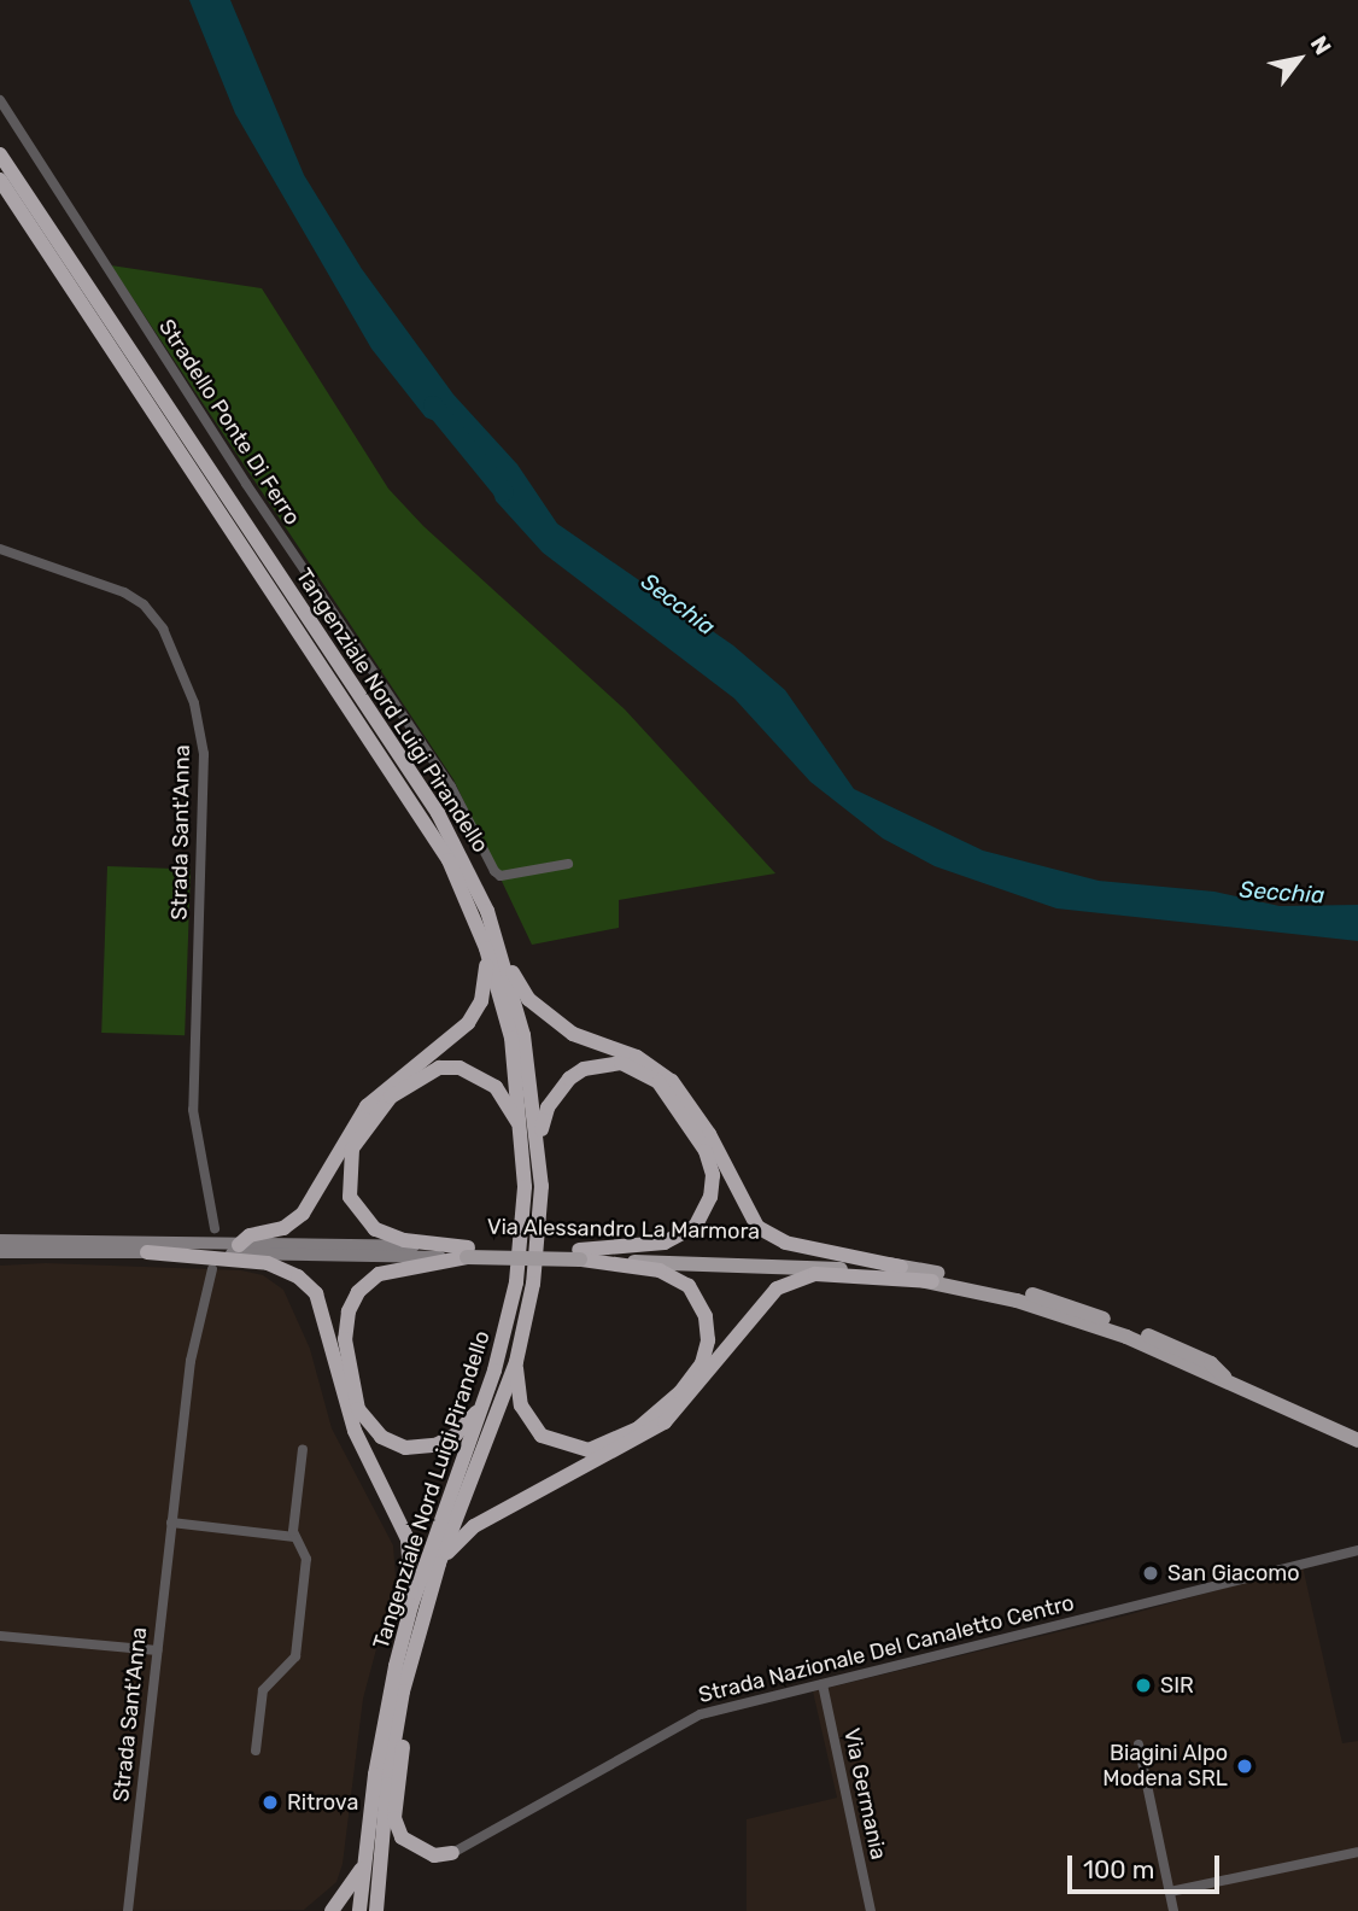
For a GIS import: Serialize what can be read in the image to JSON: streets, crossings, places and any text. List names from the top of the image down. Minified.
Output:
{"streets":{"highway":["Tangenziale Nord Luigi Pirandello"],"main road":["Via Alessandro La Marmora"],"street":["Stradello Ponte Di Ferro","Strada Sant'Anna","Strada Nazionale Del Canaletto Centro","Via Germania"]},"crossings":[["Strada Nazionale Del Canaletto Centro","Via Germania"]],"water":["Secchia"],"places":["San Giacomo","SIR","Biagini Alpo Modena SRL","Ritrova"],"scale_bar":"100 m","north":"top right"}
